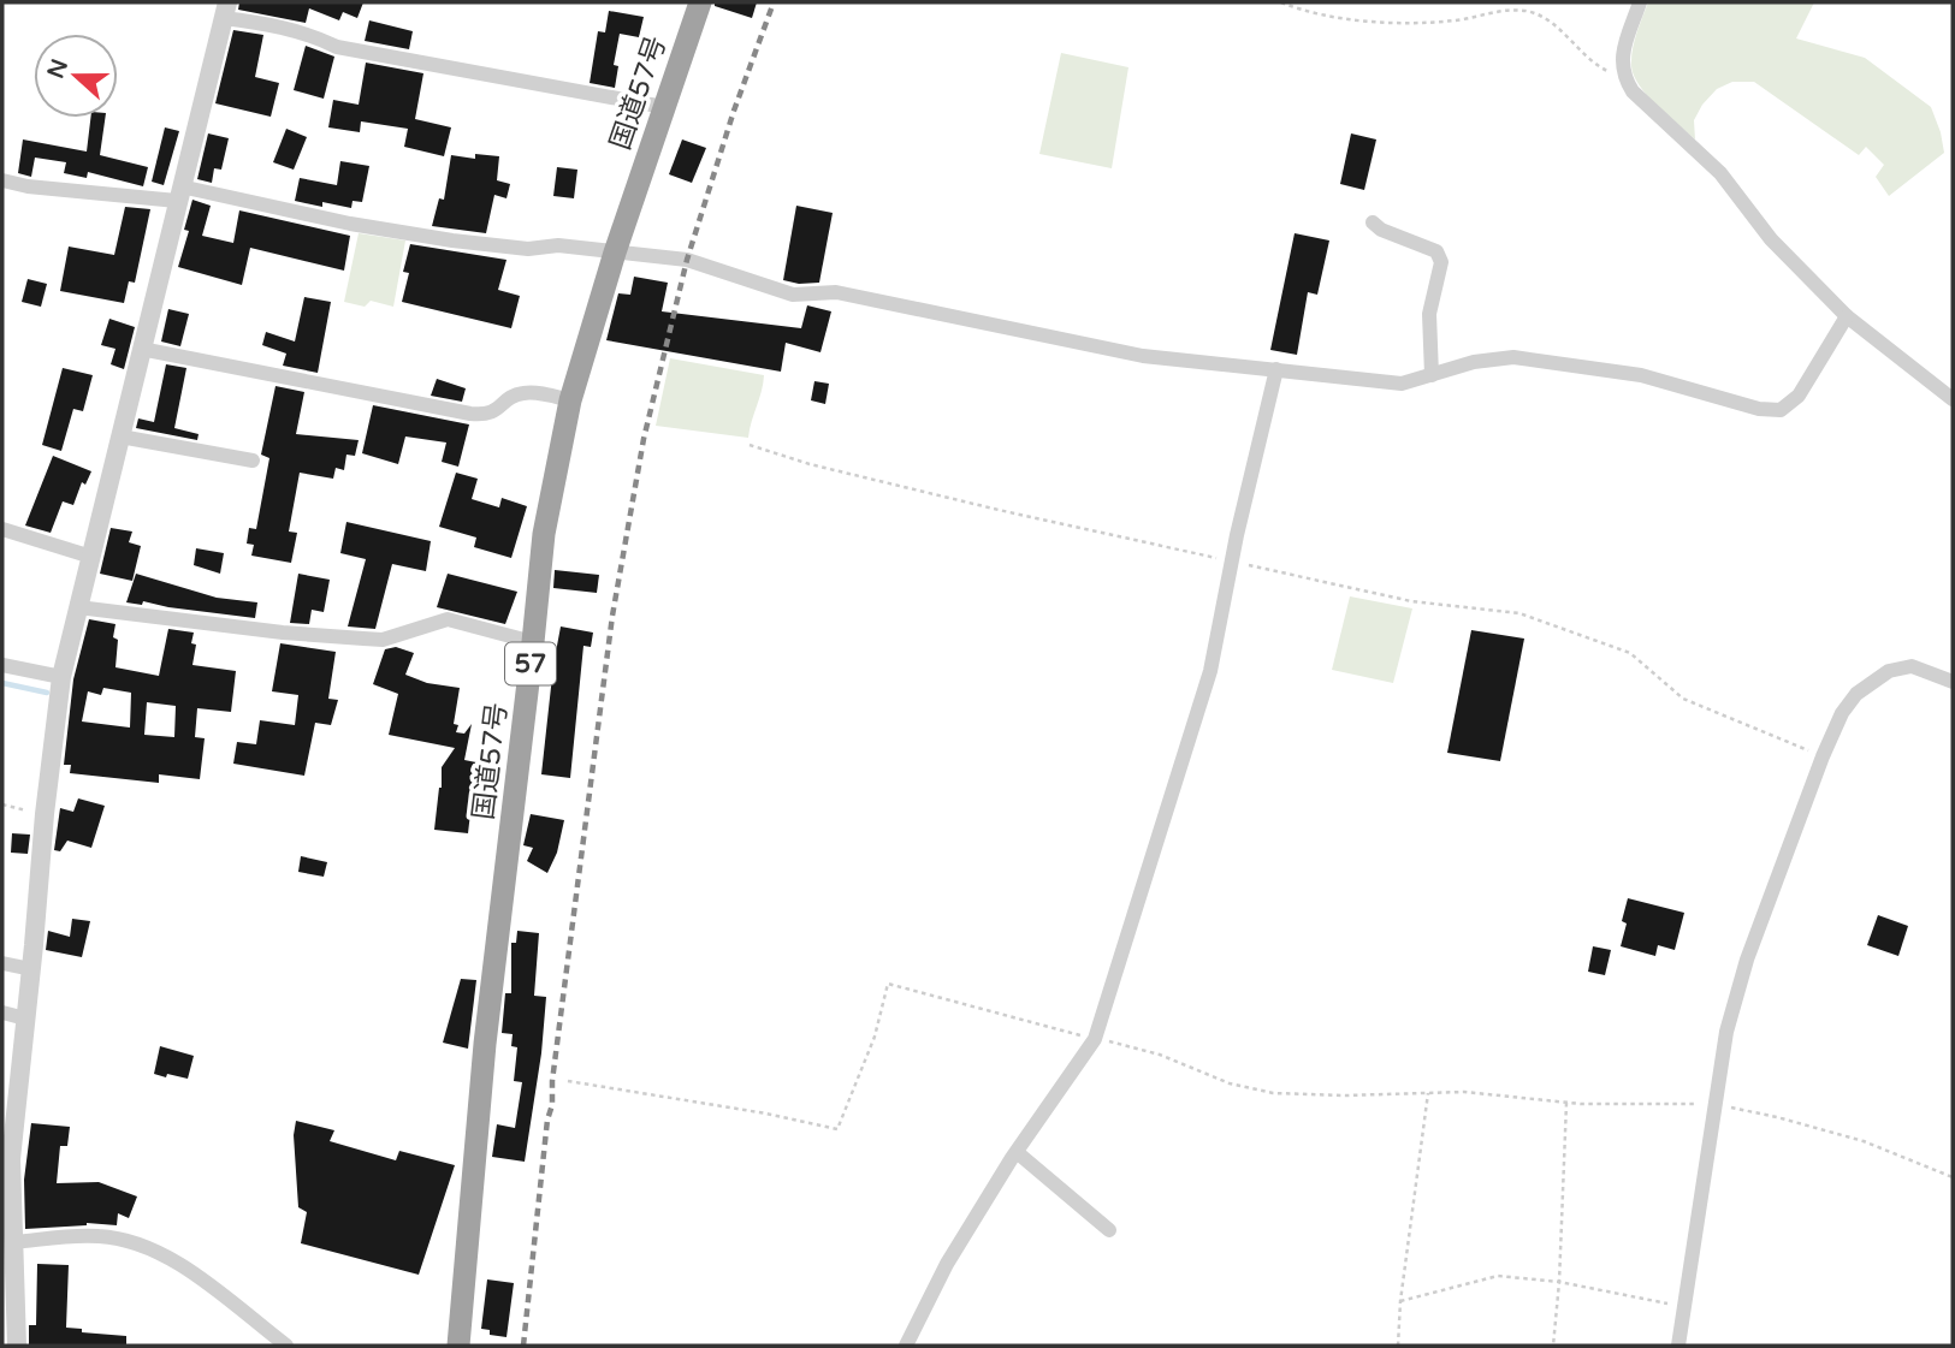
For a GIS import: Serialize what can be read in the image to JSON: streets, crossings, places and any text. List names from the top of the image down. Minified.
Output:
{"streets":{"highway":["国道57号","57"]},"north":"left"}
